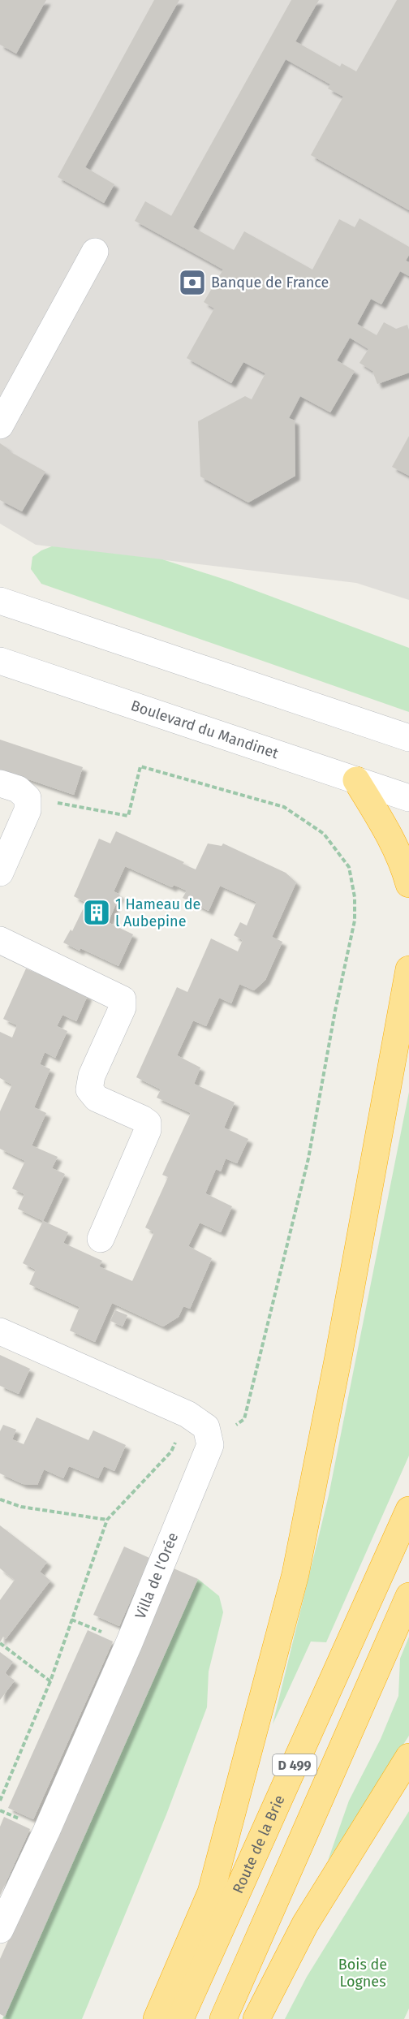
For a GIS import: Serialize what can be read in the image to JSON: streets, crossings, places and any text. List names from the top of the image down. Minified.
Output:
{"streets":{"highway":["D 499","Route de la Brie"],"street":["Boulevard du Mandinet","Villa de l'Orée"]},"parks":["Bois de Lognes"],"places":{"bank":["Banque de France"],"building":["1 Hameau de l Aubepine"]}}
